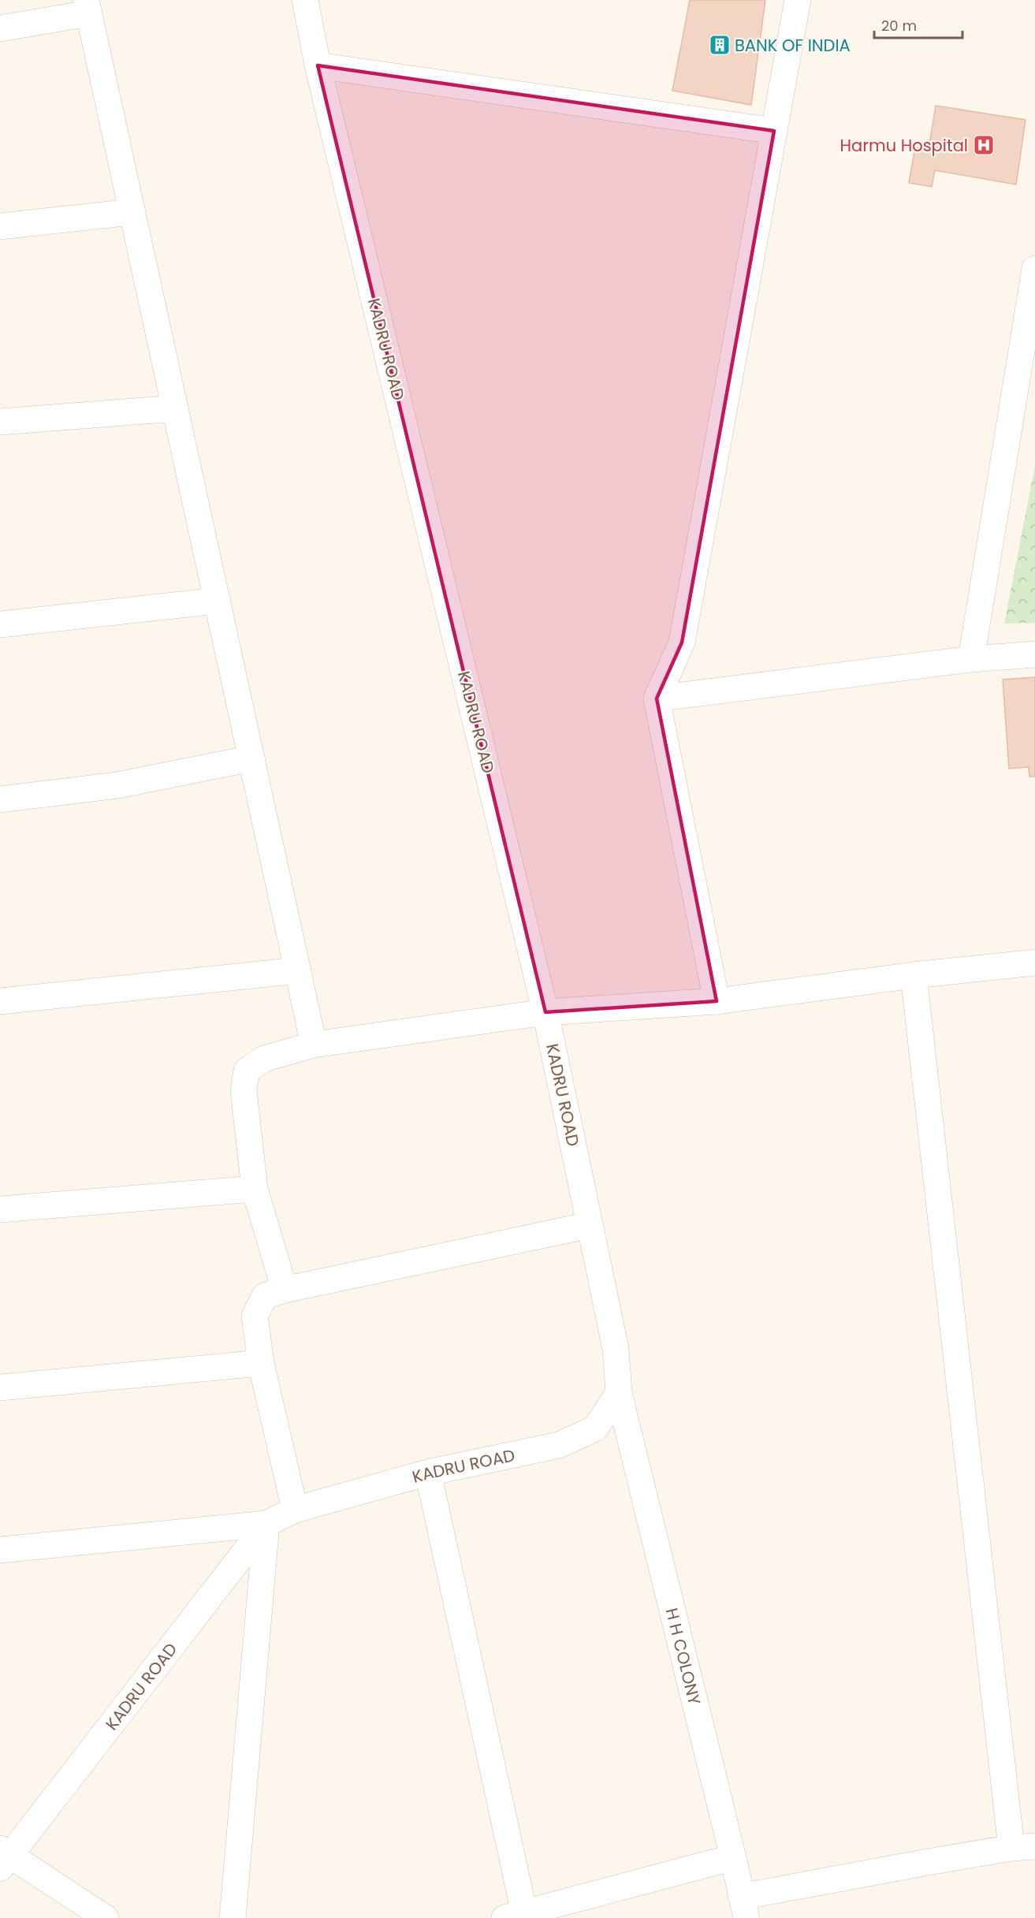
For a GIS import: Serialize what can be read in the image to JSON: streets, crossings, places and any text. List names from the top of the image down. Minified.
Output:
{"streets":{"street":["KADRU ROAD","H H COLONY"]},"crossings":[["KADRU ROAD","H H COLONY"]],"places":{"building":["BANK OF INDIA"],"hospital":["Harmu Hospital"]},"scale_bar":"20 m"}
